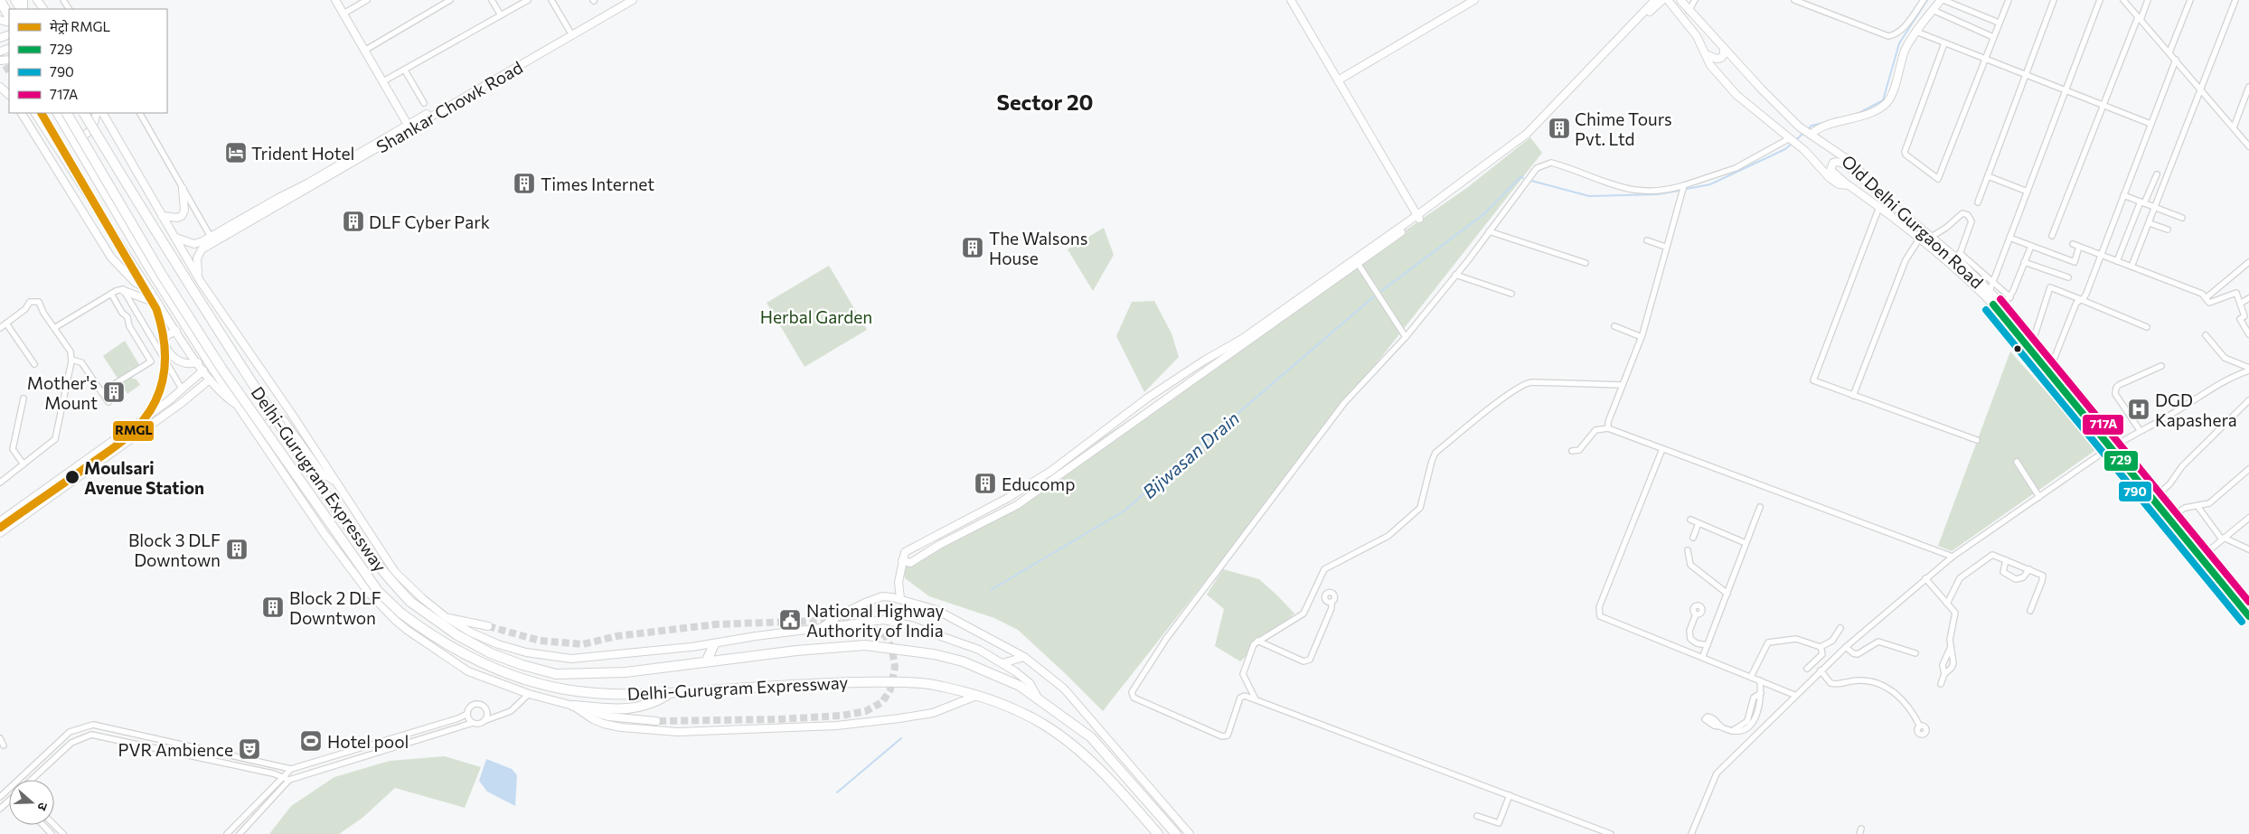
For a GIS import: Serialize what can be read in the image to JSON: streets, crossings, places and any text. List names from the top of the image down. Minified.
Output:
{"streets":{"highway":["Delhi-Gurugram Expressway"],"main road":["Shankar Chowk Road","Old Delhi Gurgaon Road"]},"districts":["Sector 20"],"water":["Bijwasan Drain"],"parks":["Herbal Garden"],"places":{"building":["Chime Tours Pvt. Ltd","Times Internet","DLF Cyber Park","The Walsons House","Mother's Mount","Educomp","Block 3 DLF Downtown","Block 2 DLF Downtwon"],"hotel":["Trident Hotel"],"hospital":["DGD Kapashera"],"other":["Moulsari Avenue Station"],"public building":["National Highway Authority of India"],"sports":["Hotel pool"],"theatre":["PVR Ambience"]},"lines":["metro line RMGL","transit line 717A","transit line 729","transit line 790"],"legend":["मेट्रो RMGL","729","790","717A"],"north":"right"}
